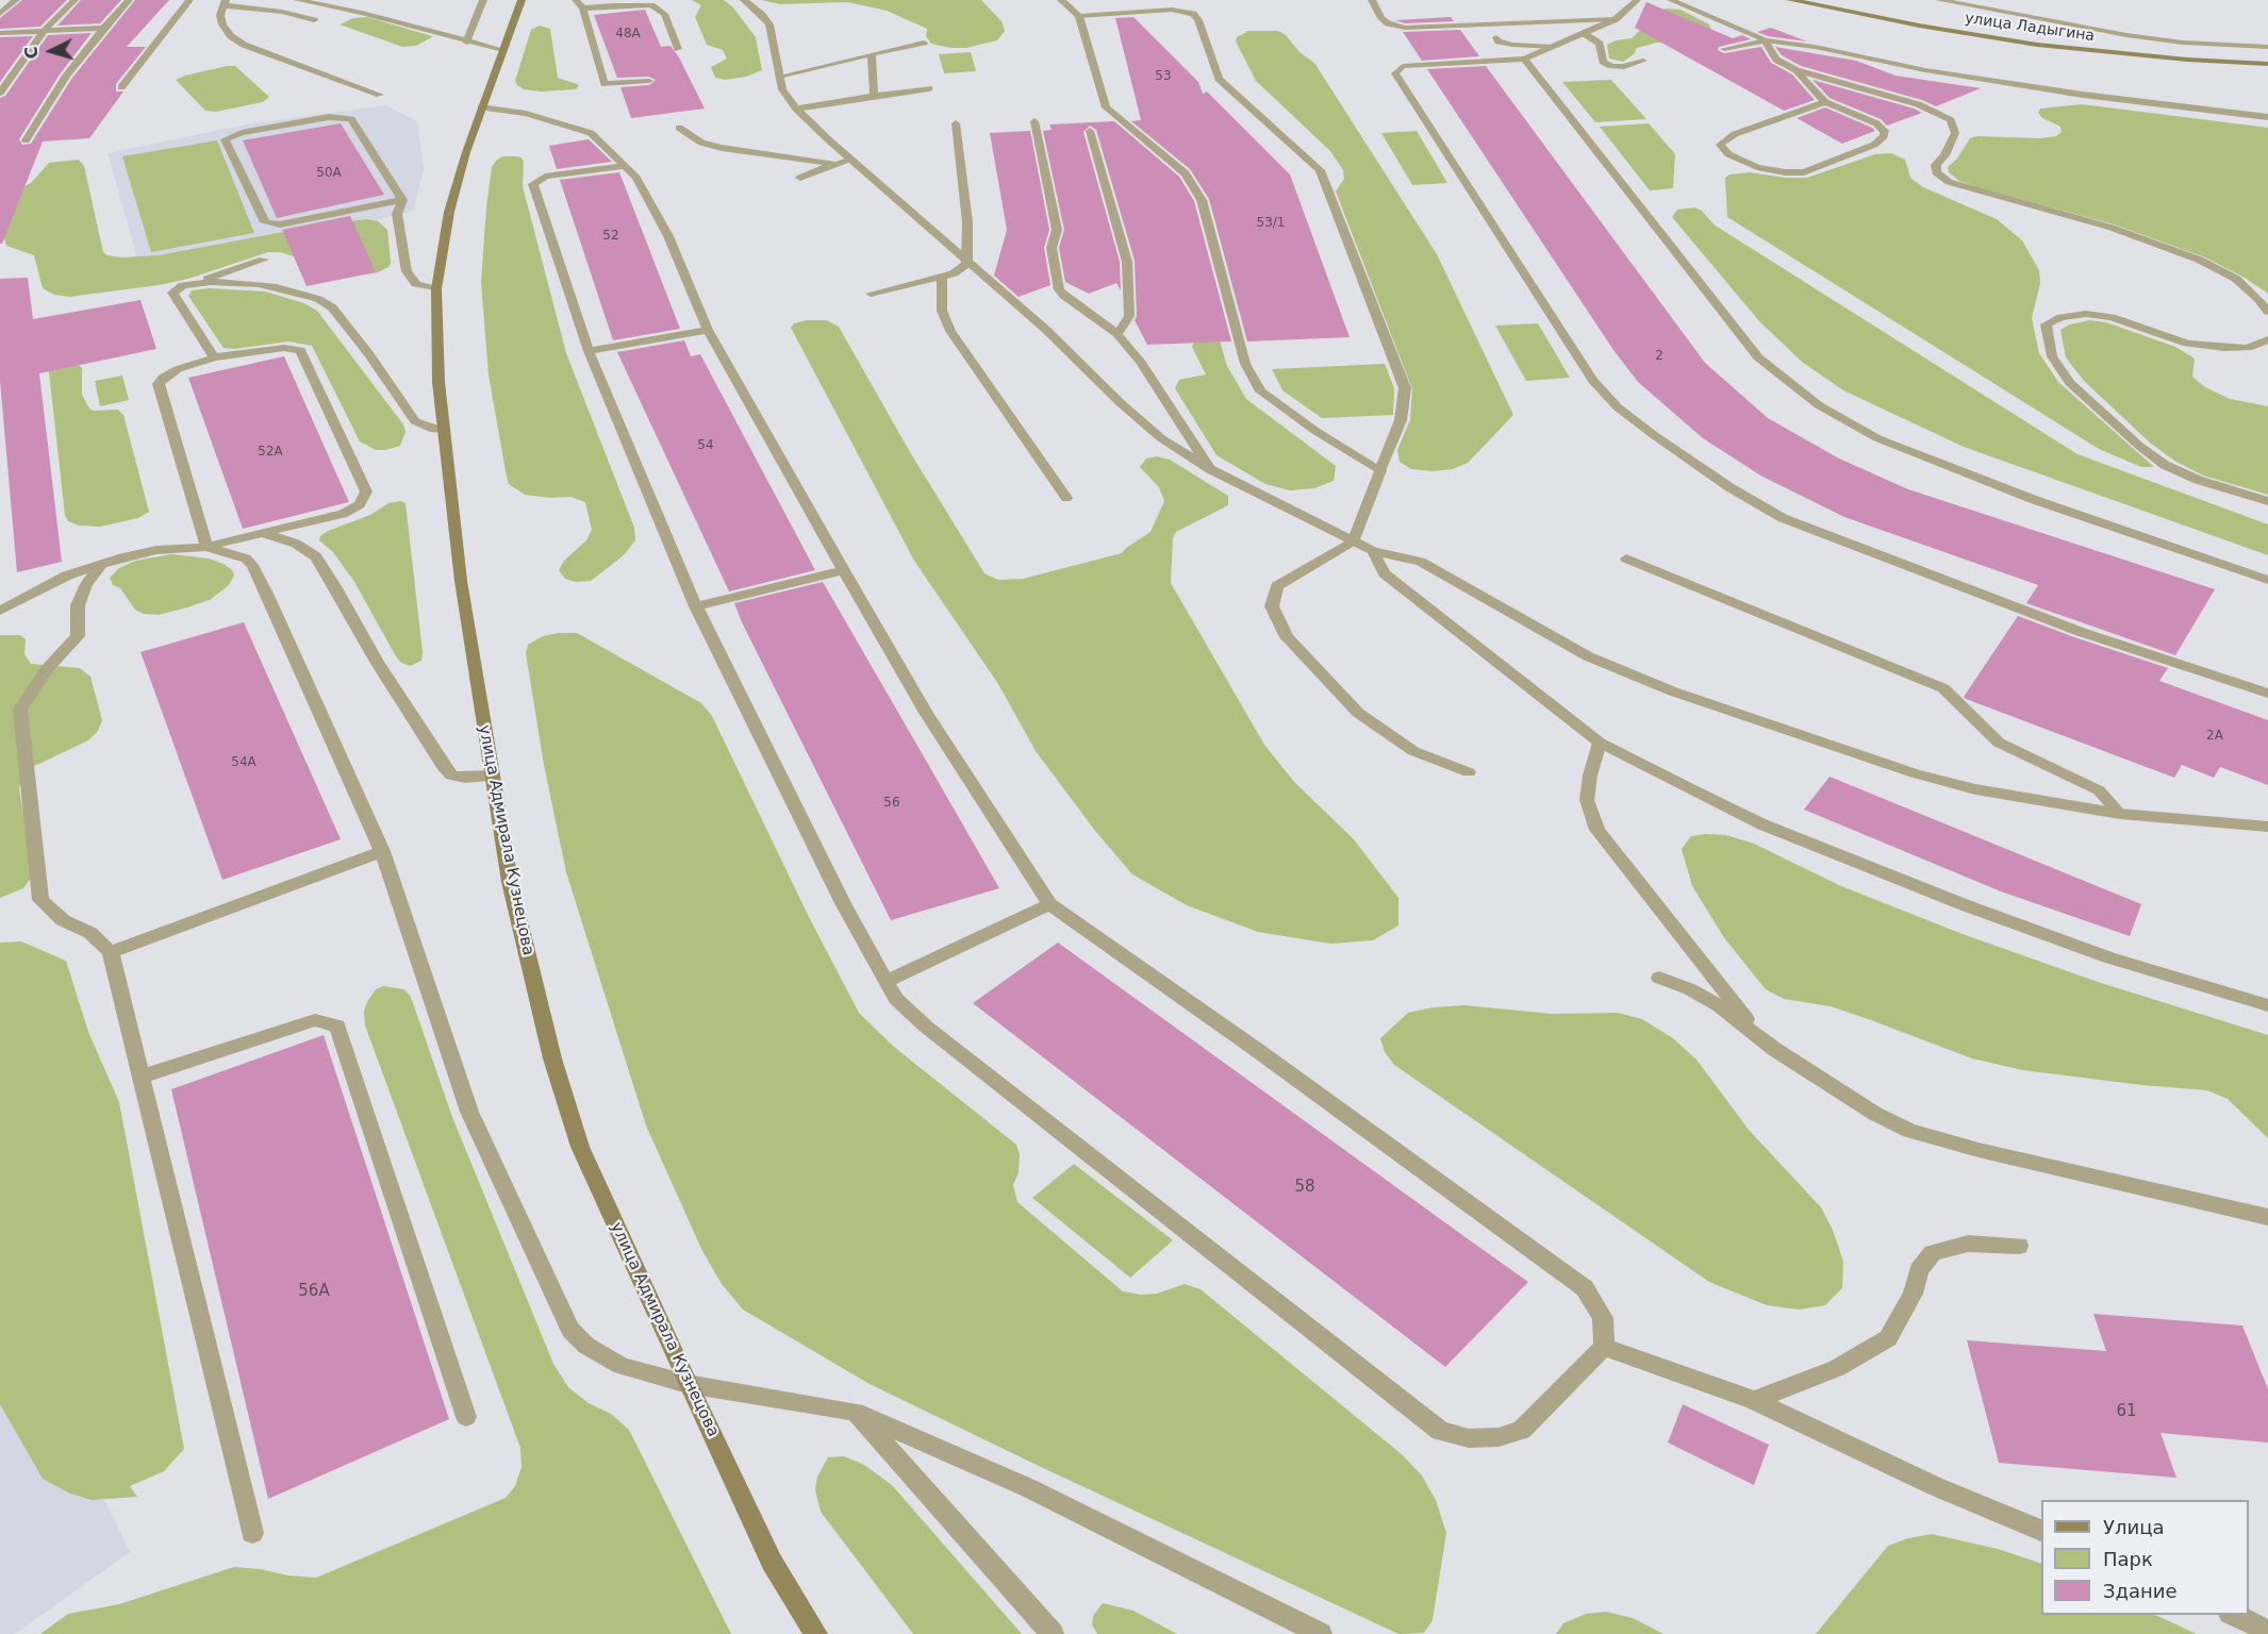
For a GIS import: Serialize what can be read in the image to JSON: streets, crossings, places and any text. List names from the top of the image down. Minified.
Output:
{"streets":{"main road":["улица Ладыгина","улица Адмирала Кузнецова"]},"house_numbers":["48А","53","50А","53/1","52","2","54","52А","2А","54А","56","58","56А","61"],"legend":["Улица","Парк","Здание"],"north":"left"}
